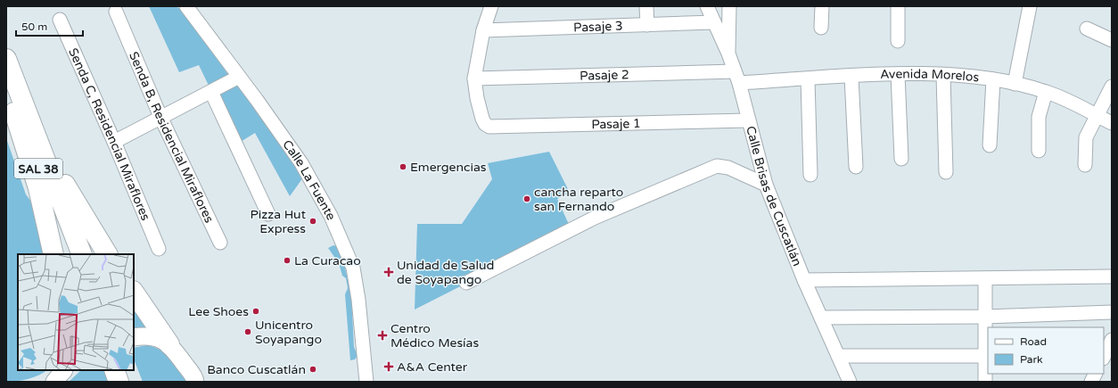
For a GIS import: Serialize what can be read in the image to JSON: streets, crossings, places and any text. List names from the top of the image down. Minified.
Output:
{"streets":{"highway":["SAL 38"],"street":["Pasaje 3","Pasaje 2","Avenida Morelos","Pasaje 1","Senda C, Residencial Miraflores","Senda B, Residencial Miraflores","Calle La Fuente","Calle Brisas de Cuscatlán"]},"crossings":[["Pasaje 3","Calle Brisas de Cuscatlán"],["Pasaje 2","Avenida Morelos"],["Pasaje 2","Pasaje 1"],["Pasaje 2","Calle Brisas de Cuscatlán"],["Avenida Morelos","Calle Brisas de Cuscatlán"],["Pasaje 1","Calle Brisas de Cuscatlán"]],"places":{"other":["Emergencias","cancha reparto san Fernando","Pizza Hut Express","La Curacao","Lee Shoes","Unicentro Soyapango","Banco Cuscatlán"],"health":["Unidad de Salud de Soyapango","Centro Médico Mesías","A&A Center"]},"legend":["Road","Park"],"scale_bar":"50 m"}
